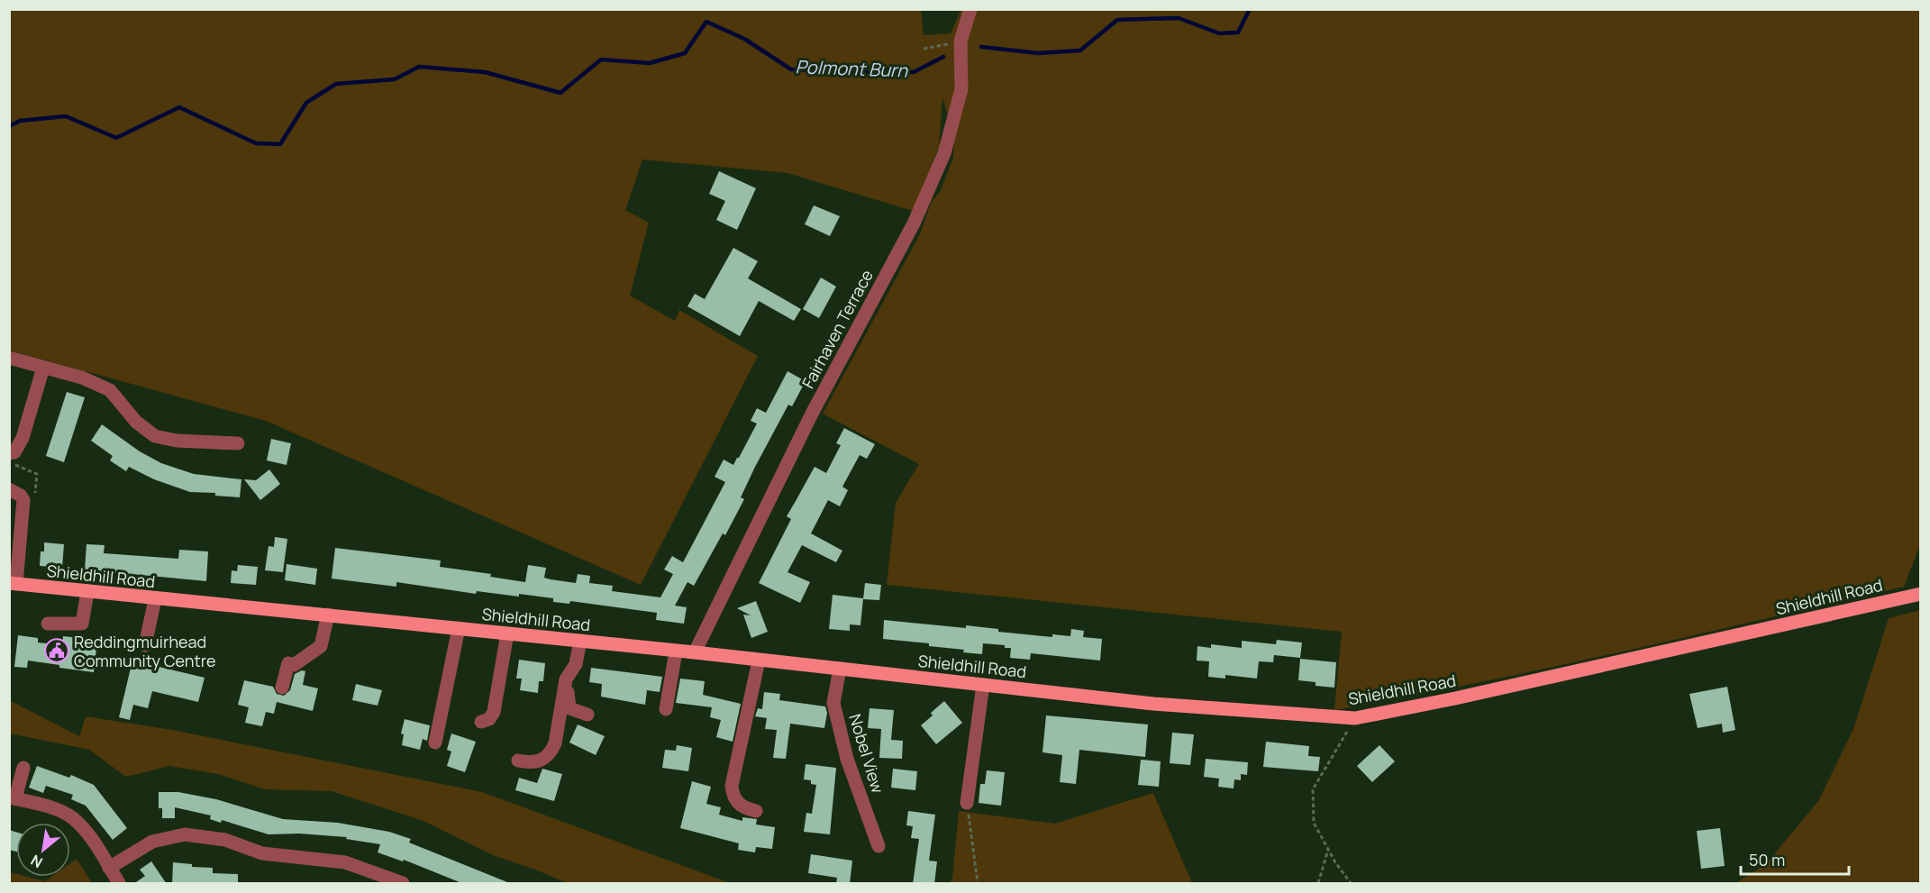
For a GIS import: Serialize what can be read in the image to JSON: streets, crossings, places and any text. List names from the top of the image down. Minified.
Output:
{"streets":{"main road":["Shieldhill Road"],"street":["Fairhaven Terrace","Nobel View"]},"crossings":[["Fairhaven Terrace","Shieldhill Road"],["Shieldhill Road","Nobel View"]],"water":["Polmont Burn"],"places":{"public building":["Reddingmuirhead Community Centre"]},"scale_bar":"50 m","north":"bottom left"}
